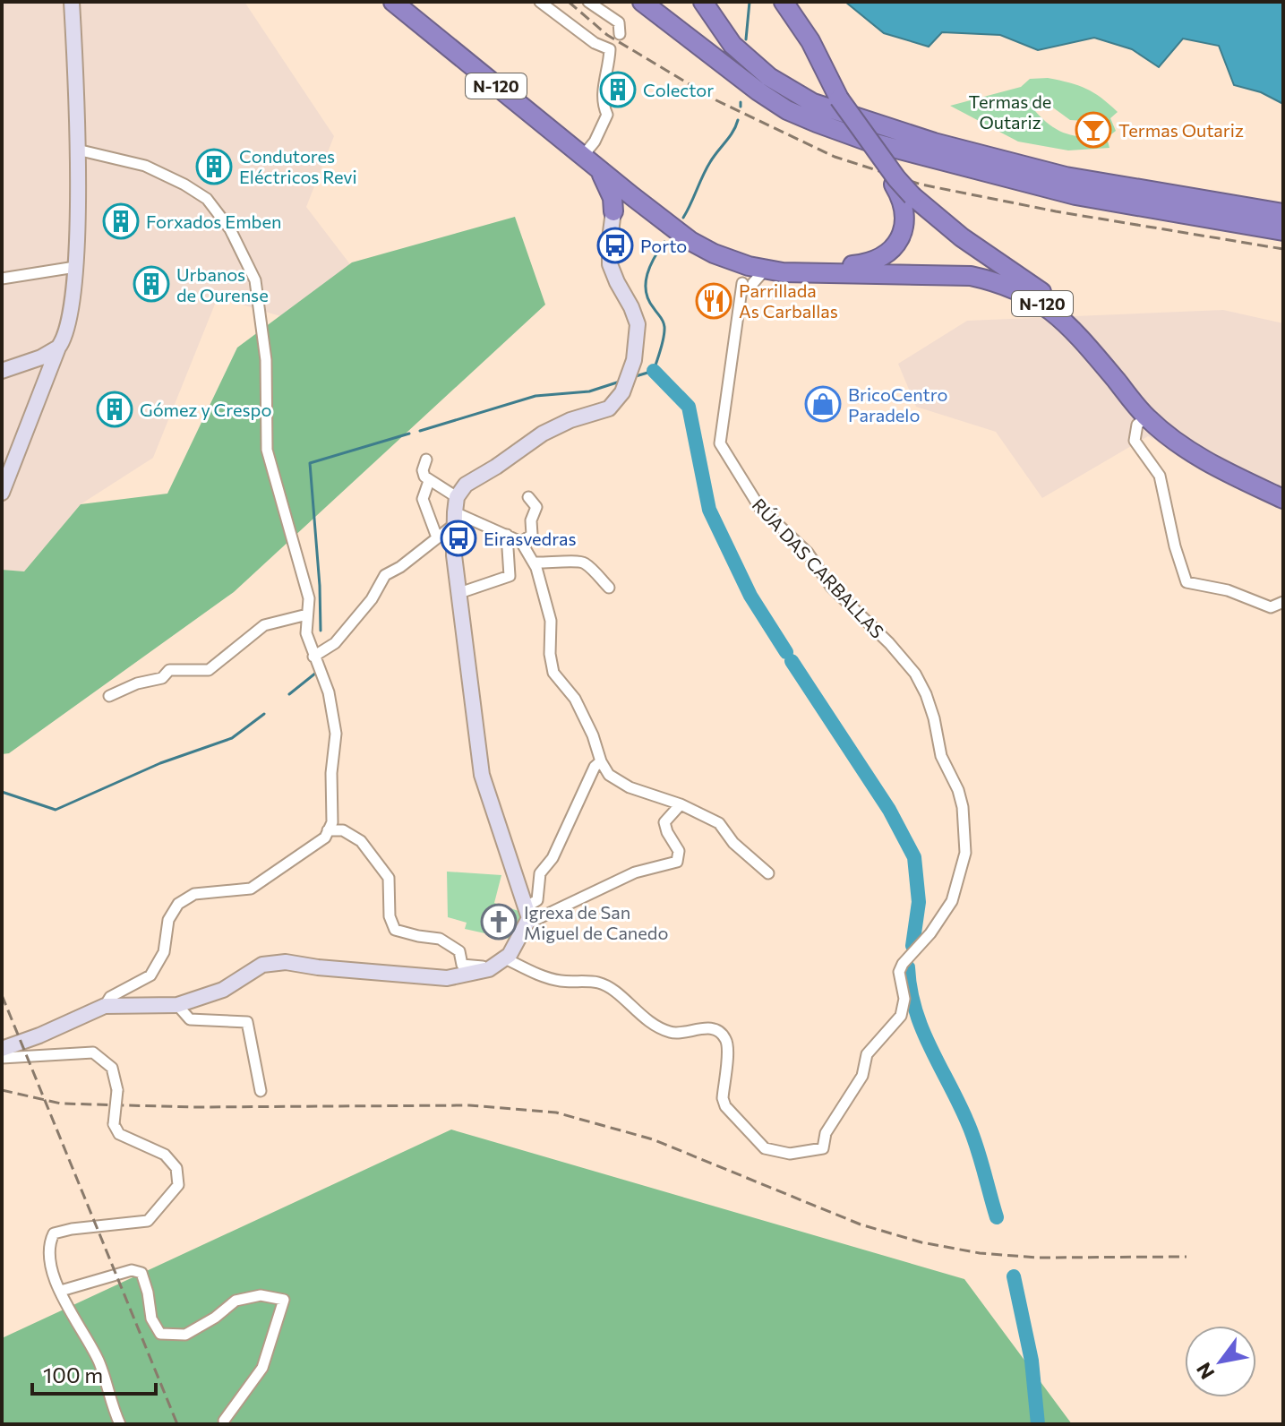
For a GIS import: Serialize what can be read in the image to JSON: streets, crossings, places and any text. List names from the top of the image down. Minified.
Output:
{"streets":{"highway":["N-120"],"street":["RÚA DAS CARBALLAS"]},"crossings":[["N-120","RÚA DAS CARBALLAS"]],"parks":["Termas de Outariz"],"places":{"building":["Colector","Condutores Eléctricos Revi","Forxados Emben","Urbanos de Ourense","Gómez y Crespo"],"bar":["Termas Outariz"],"bus stop":["Porto","Eirasvedras"],"restaurant":["Parrillada As Carballas"],"shop":["BricoCentro Paradelo"],"church":["Igrexa de San Miguel de Canedo"]},"scale_bar":"100 m","north":"bottom left"}
